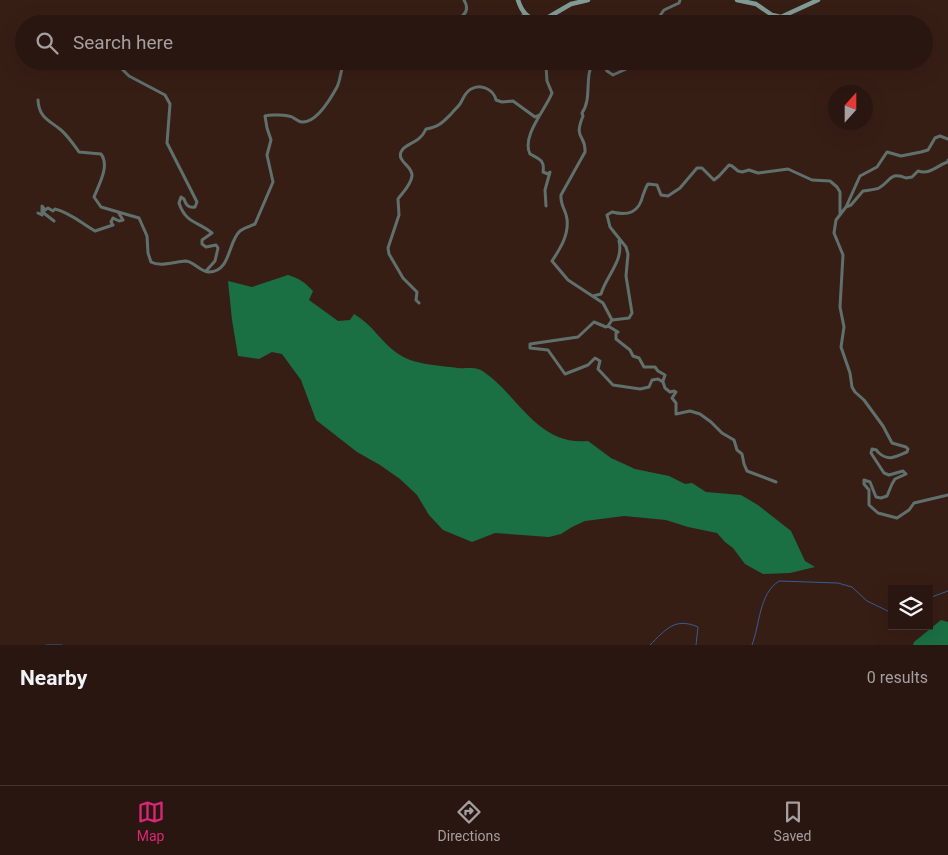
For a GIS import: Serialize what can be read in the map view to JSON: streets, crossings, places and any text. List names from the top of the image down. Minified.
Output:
{"north":"top","page":{"search":"Search here","heading":["Nearby","0 results"],"nav":["Map","Directions","Saved"]}}
